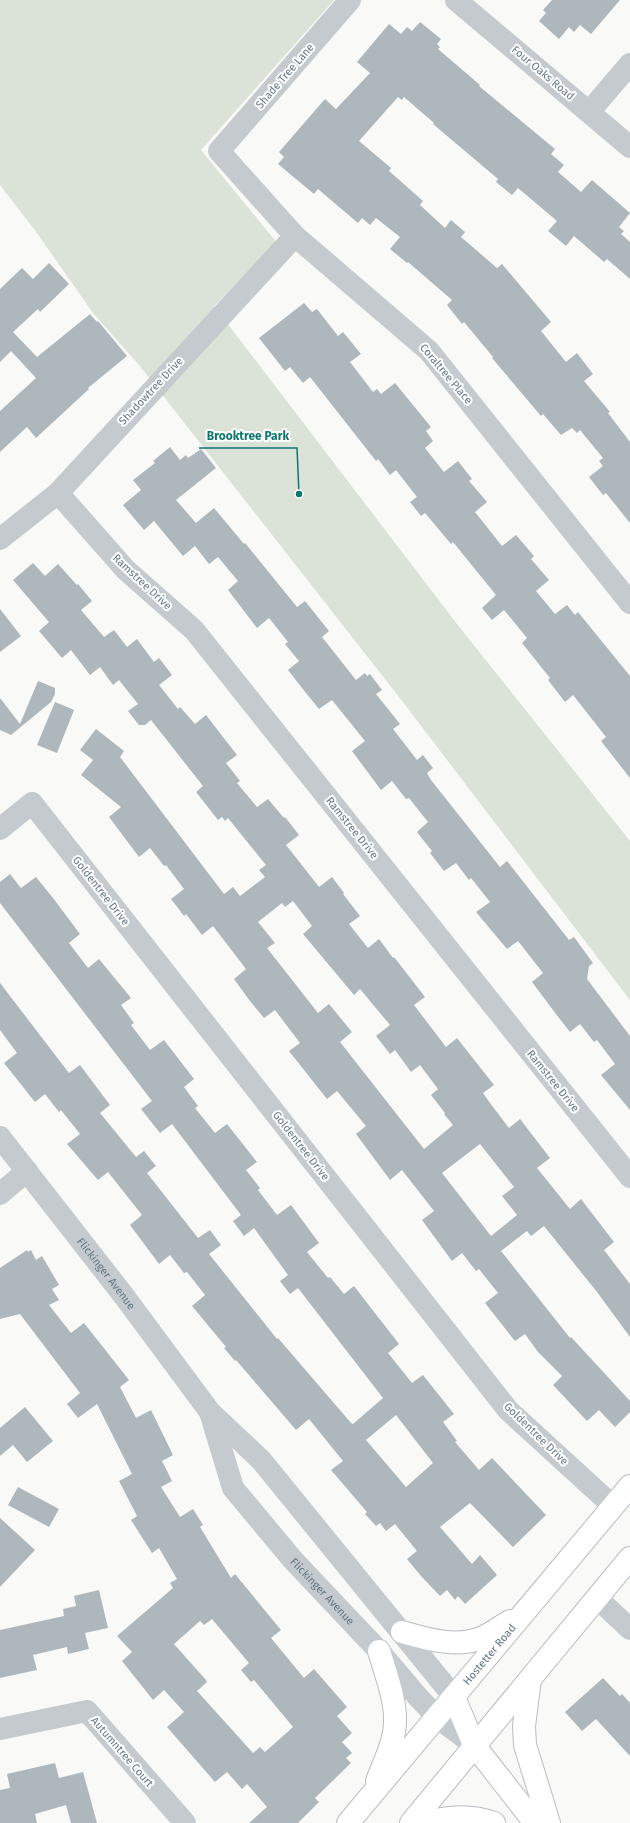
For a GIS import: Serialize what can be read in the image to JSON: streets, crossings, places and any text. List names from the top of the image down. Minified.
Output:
{"streets":{"main road":["Flickinger Avenue","Hostetter Road"],"street":["Four Oaks Road","Shade Tree Lane","Coraltree Place","Shadowtree Drive","Ramstree Drive","Goldentree Drive","Autumntree Court"]},"crossings":[["Shade Tree Lane","Coraltree Place"],["Coraltree Place","Shadowtree Drive"],["Shadowtree Drive","Ramstree Drive"],["Goldentree Drive","Hostetter Road"],["Flickinger Avenue","Hostetter Road"]],"places":["Brooktree Park"]}
